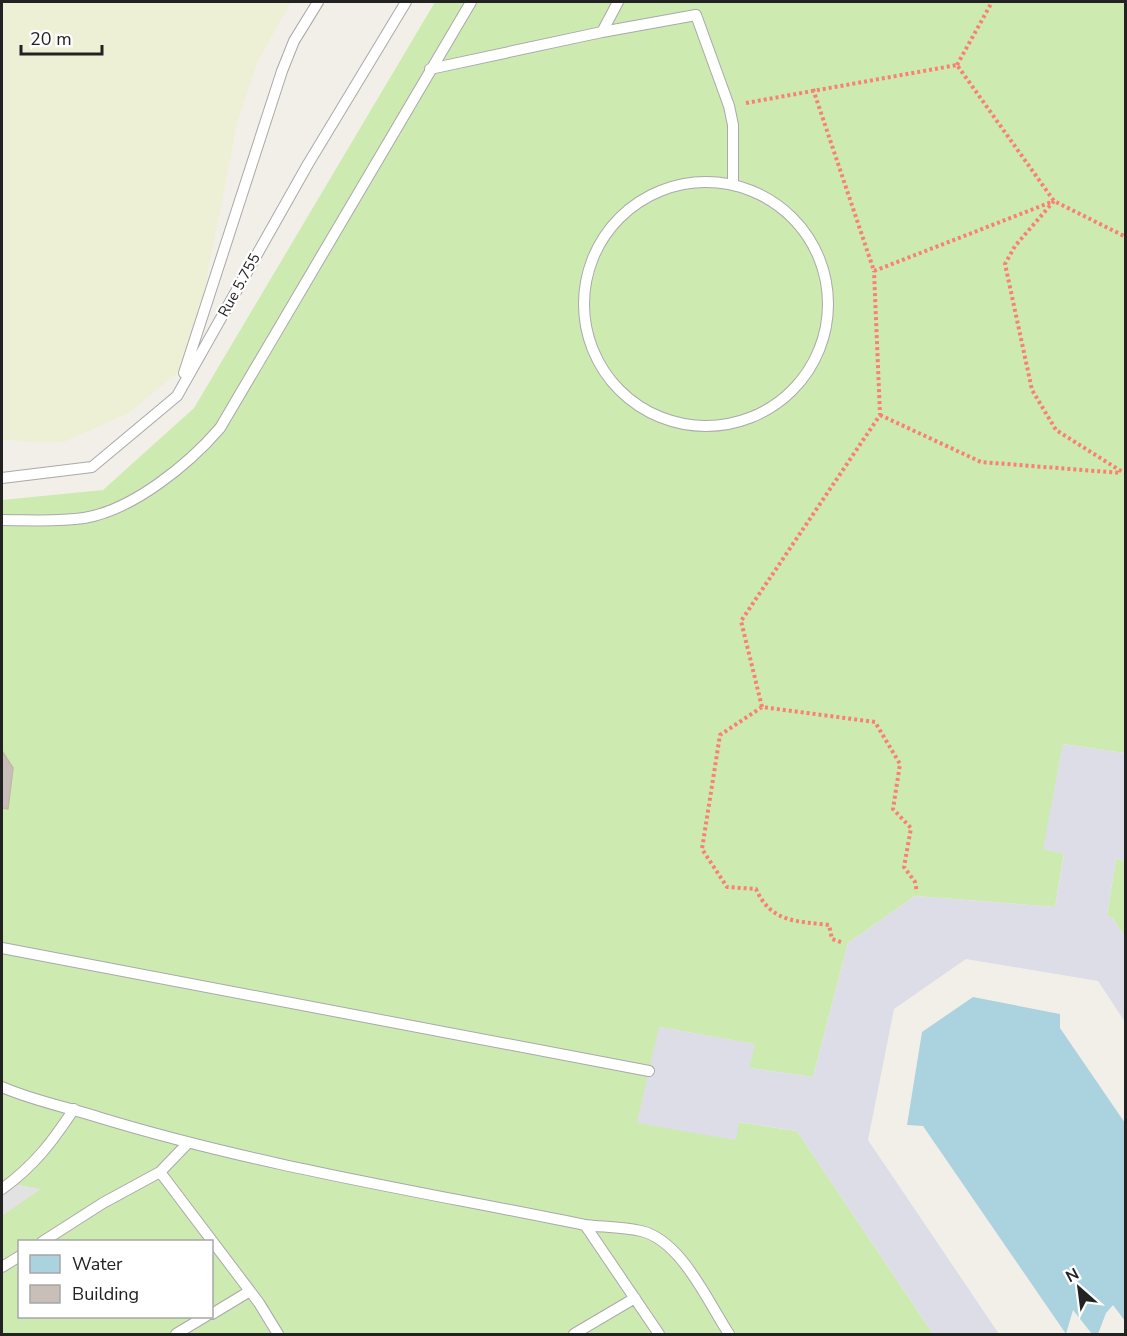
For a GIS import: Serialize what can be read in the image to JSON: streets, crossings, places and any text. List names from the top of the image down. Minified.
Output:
{"streets":{"lane":["Rue 5.755"]},"legend":["Water","Building"],"scale_bar":"20 m","north":"top left"}
